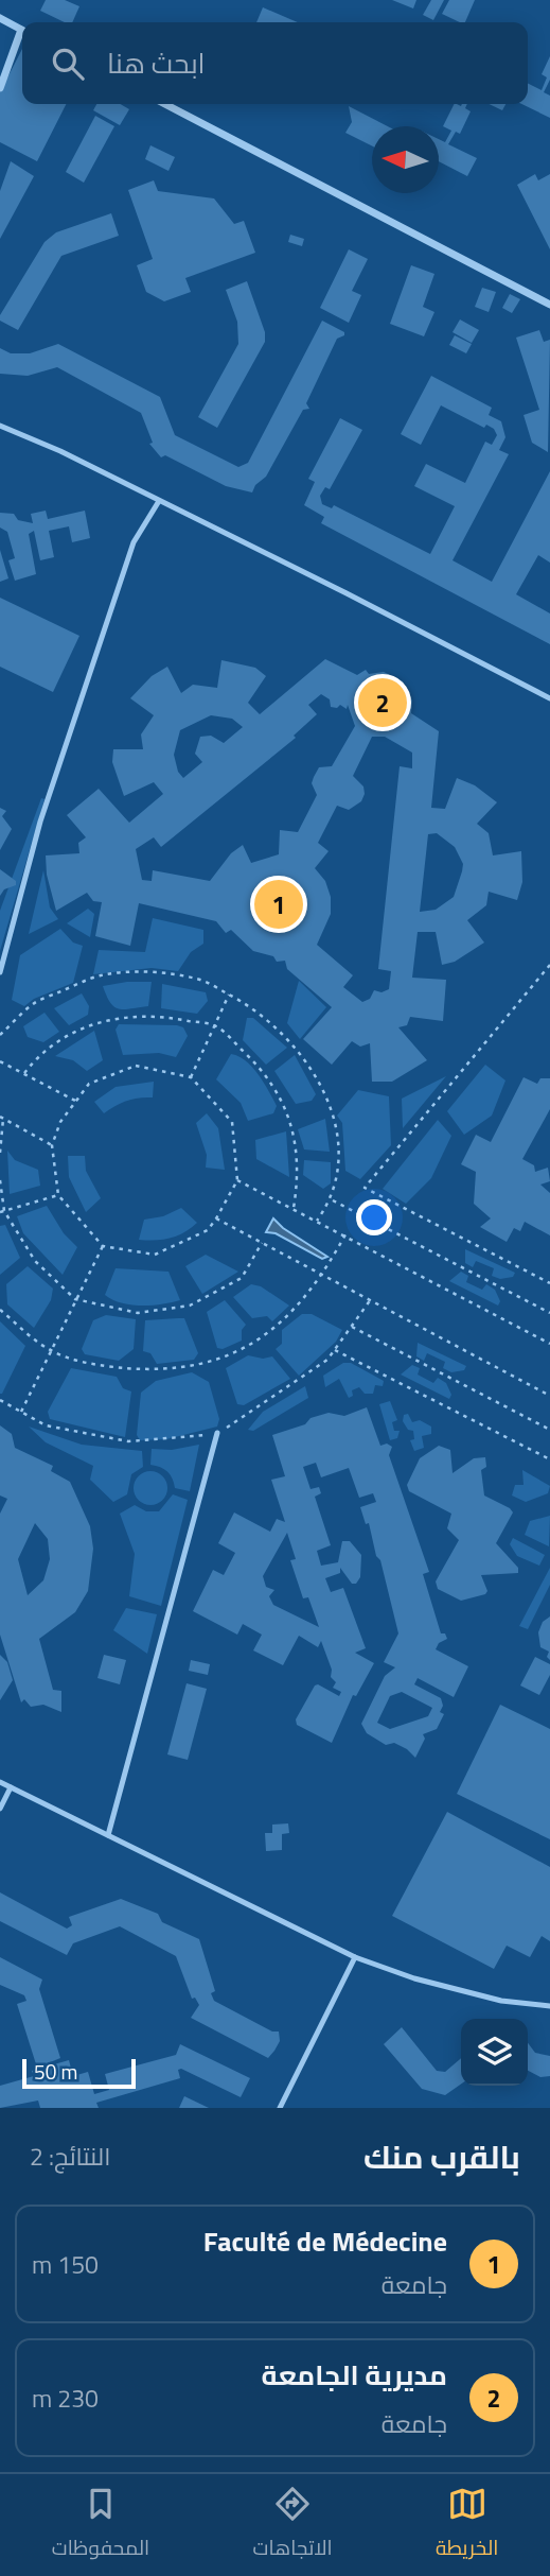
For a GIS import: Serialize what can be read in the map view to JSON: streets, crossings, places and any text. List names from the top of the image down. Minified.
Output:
{"scale_bar":"50 m","north":"left","page":{"search":"ابحث هنا","pins":["2","1"],"scale":"50 m","heading":["بالقرب منك","النتائج: 2"],"list":[{"mark":"1","name":"Faculté de Médecine","note":"جامعة","value":"150 m"},{"mark":"2","name":"مديرية الجامعة","note":"جامعة","value":"230 m"}],"nav":["الخريطة","الاتجاهات","المحفوظات"]}}
